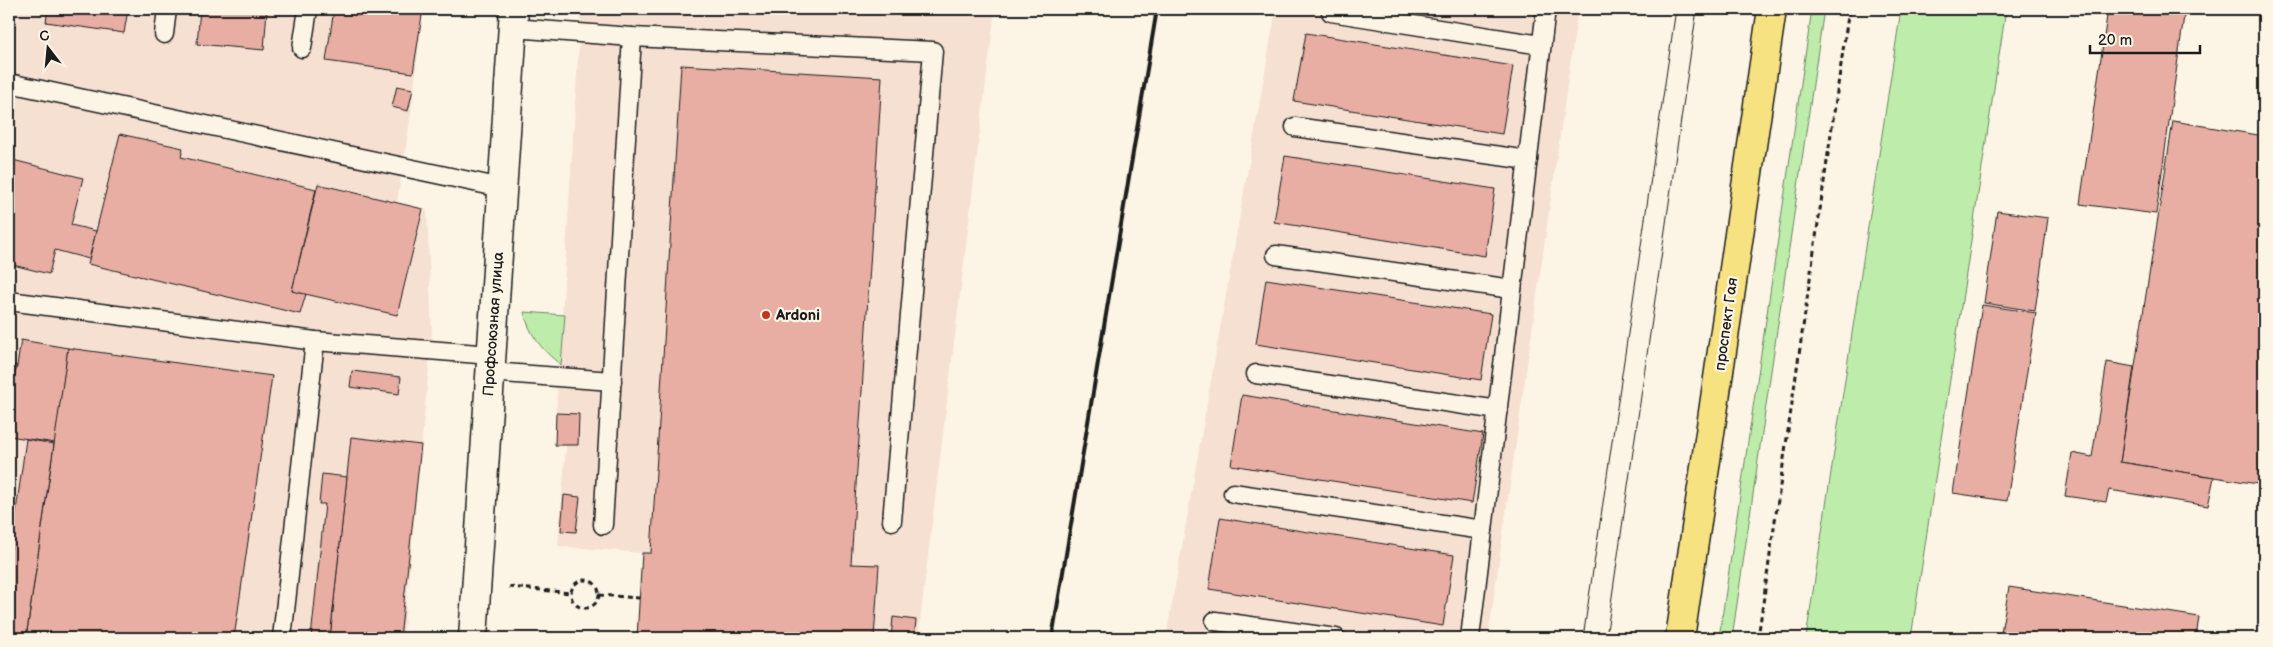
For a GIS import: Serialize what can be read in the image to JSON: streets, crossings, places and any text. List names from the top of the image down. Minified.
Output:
{"streets":{"main road":["проспект Гая"],"street":["Профсоюзная улица"]},"places":["Ardoni"],"scale_bar":"20 m","north":"top"}
